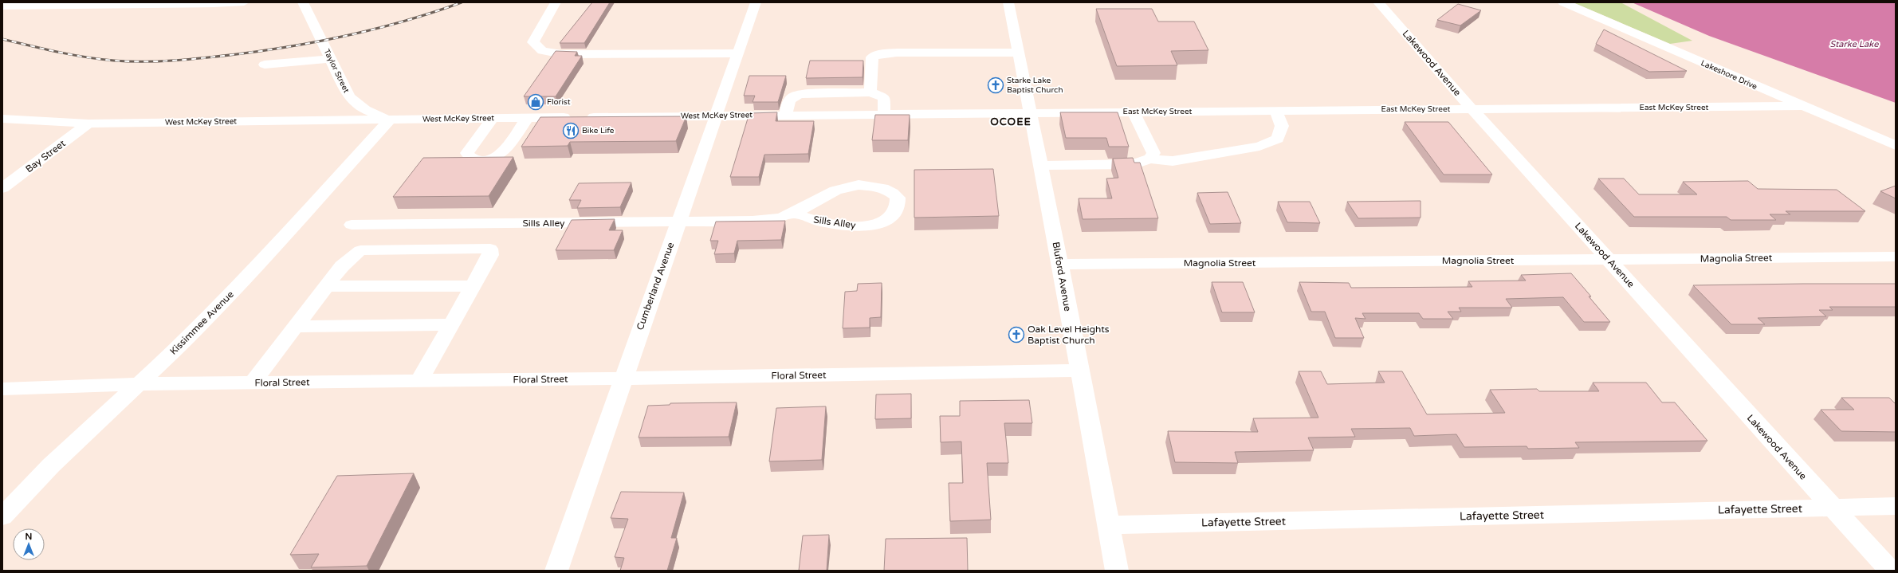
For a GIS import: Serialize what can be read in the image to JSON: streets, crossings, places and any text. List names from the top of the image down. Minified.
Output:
{"streets":{"street":["Lakewood Avenue","Taylor Street","Lakeshore Drive","East McKey Street","West McKey Street","Bay Street","Sills Alley","Magnolia Street","Bluford Avenue","Cumberland Avenue","Kissimmee Avenue","Floral Street","Lafayette Street"]},"crossings":[["Lakewood Avenue","East McKey Street"],["Lakewood Avenue","Magnolia Street"],["Lakewood Avenue","Lafayette Street"],["Taylor Street","West McKey Street"],["Taylor Street","Kissimmee Avenue"],["Lakeshore Drive","East McKey Street"],["East McKey Street","West McKey Street"],["East McKey Street","Bluford Avenue"],["West McKey Street","Bay Street"],["West McKey Street","Bluford Avenue"],["West McKey Street","Cumberland Avenue"],["West McKey Street","Kissimmee Avenue"],["Sills Alley","Cumberland Avenue"],["Magnolia Street","Bluford Avenue"],["Bluford Avenue","Floral Street"],["Bluford Avenue","Lafayette Street"],["Cumberland Avenue","Floral Street"],["Kissimmee Avenue","Floral Street"]],"districts":["OCOEE"],"water":["Starke Lake"],"places":{"church":["Starke Lake Baptist Church","Oak Level Heights Baptist Church"],"shop":["Florist"],"restaurant":["Bike Life"]},"north":"top"}
